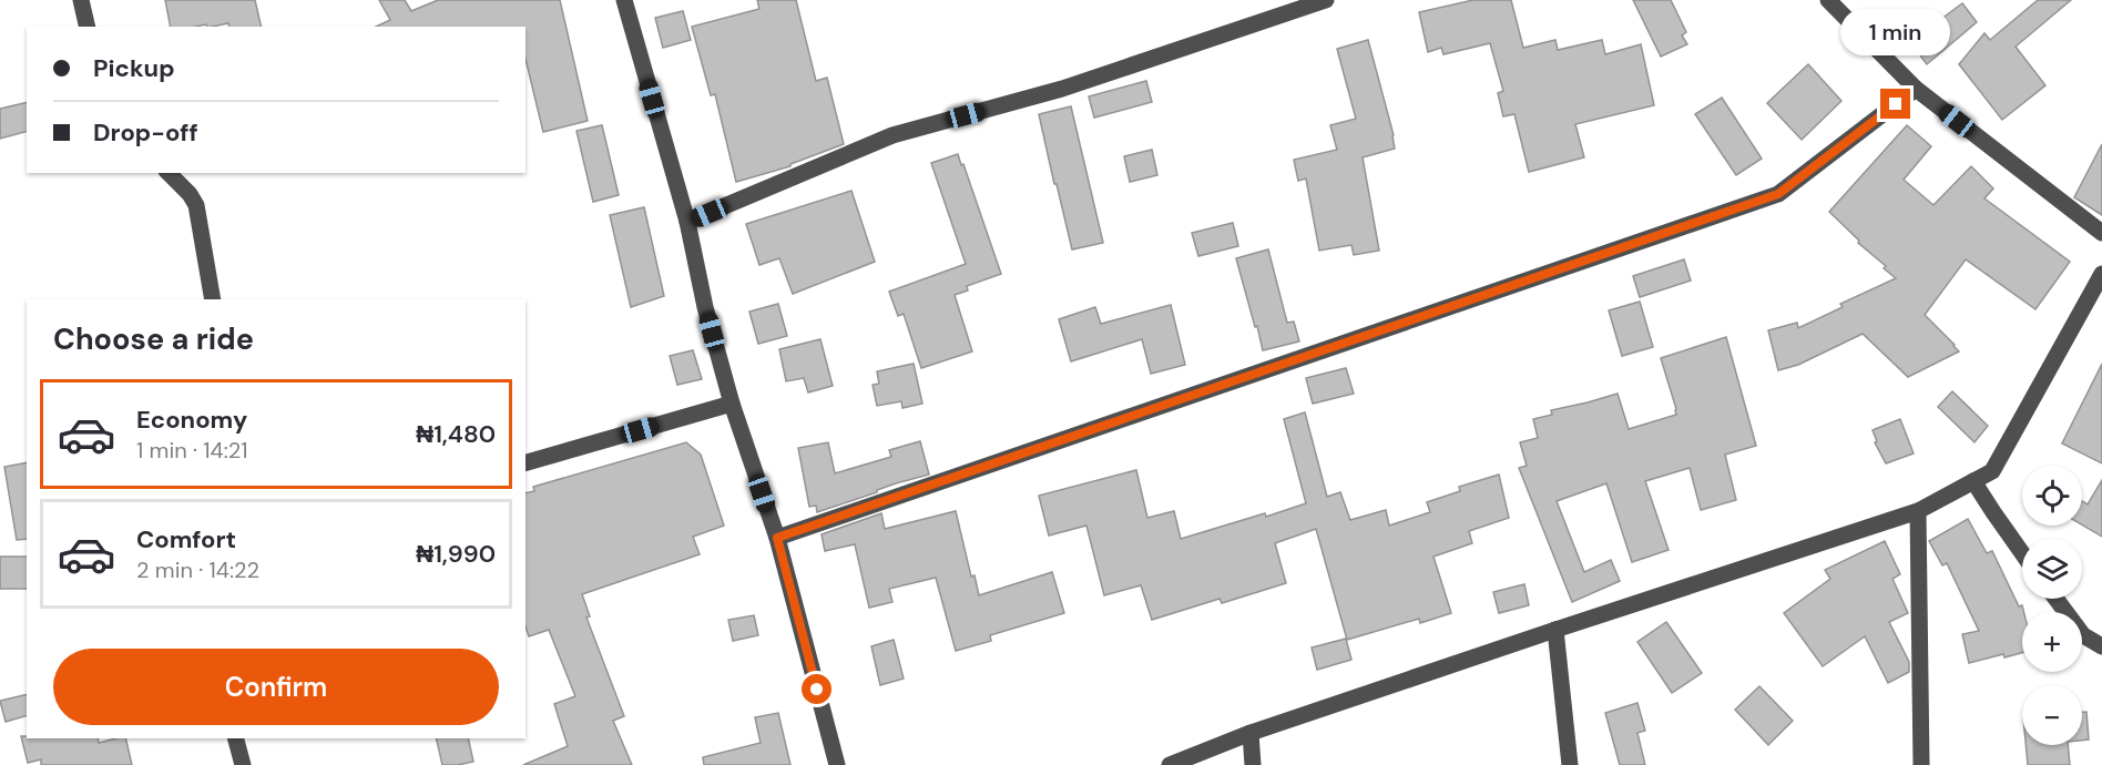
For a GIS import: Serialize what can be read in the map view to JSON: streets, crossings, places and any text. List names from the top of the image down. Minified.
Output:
{"page":{"bubble":"1 min","banner":["Pickup","Drop-off"],"heading":"Choose a ride","list":[{"name":"Economy","note":"1 min · 14:21","value":"₦1,480"},{"name":"Comfort","note":"2 min · 14:22","value":"₦1,990"}],"map_buttons":["+","−"],"buttons":"Confirm"}}
